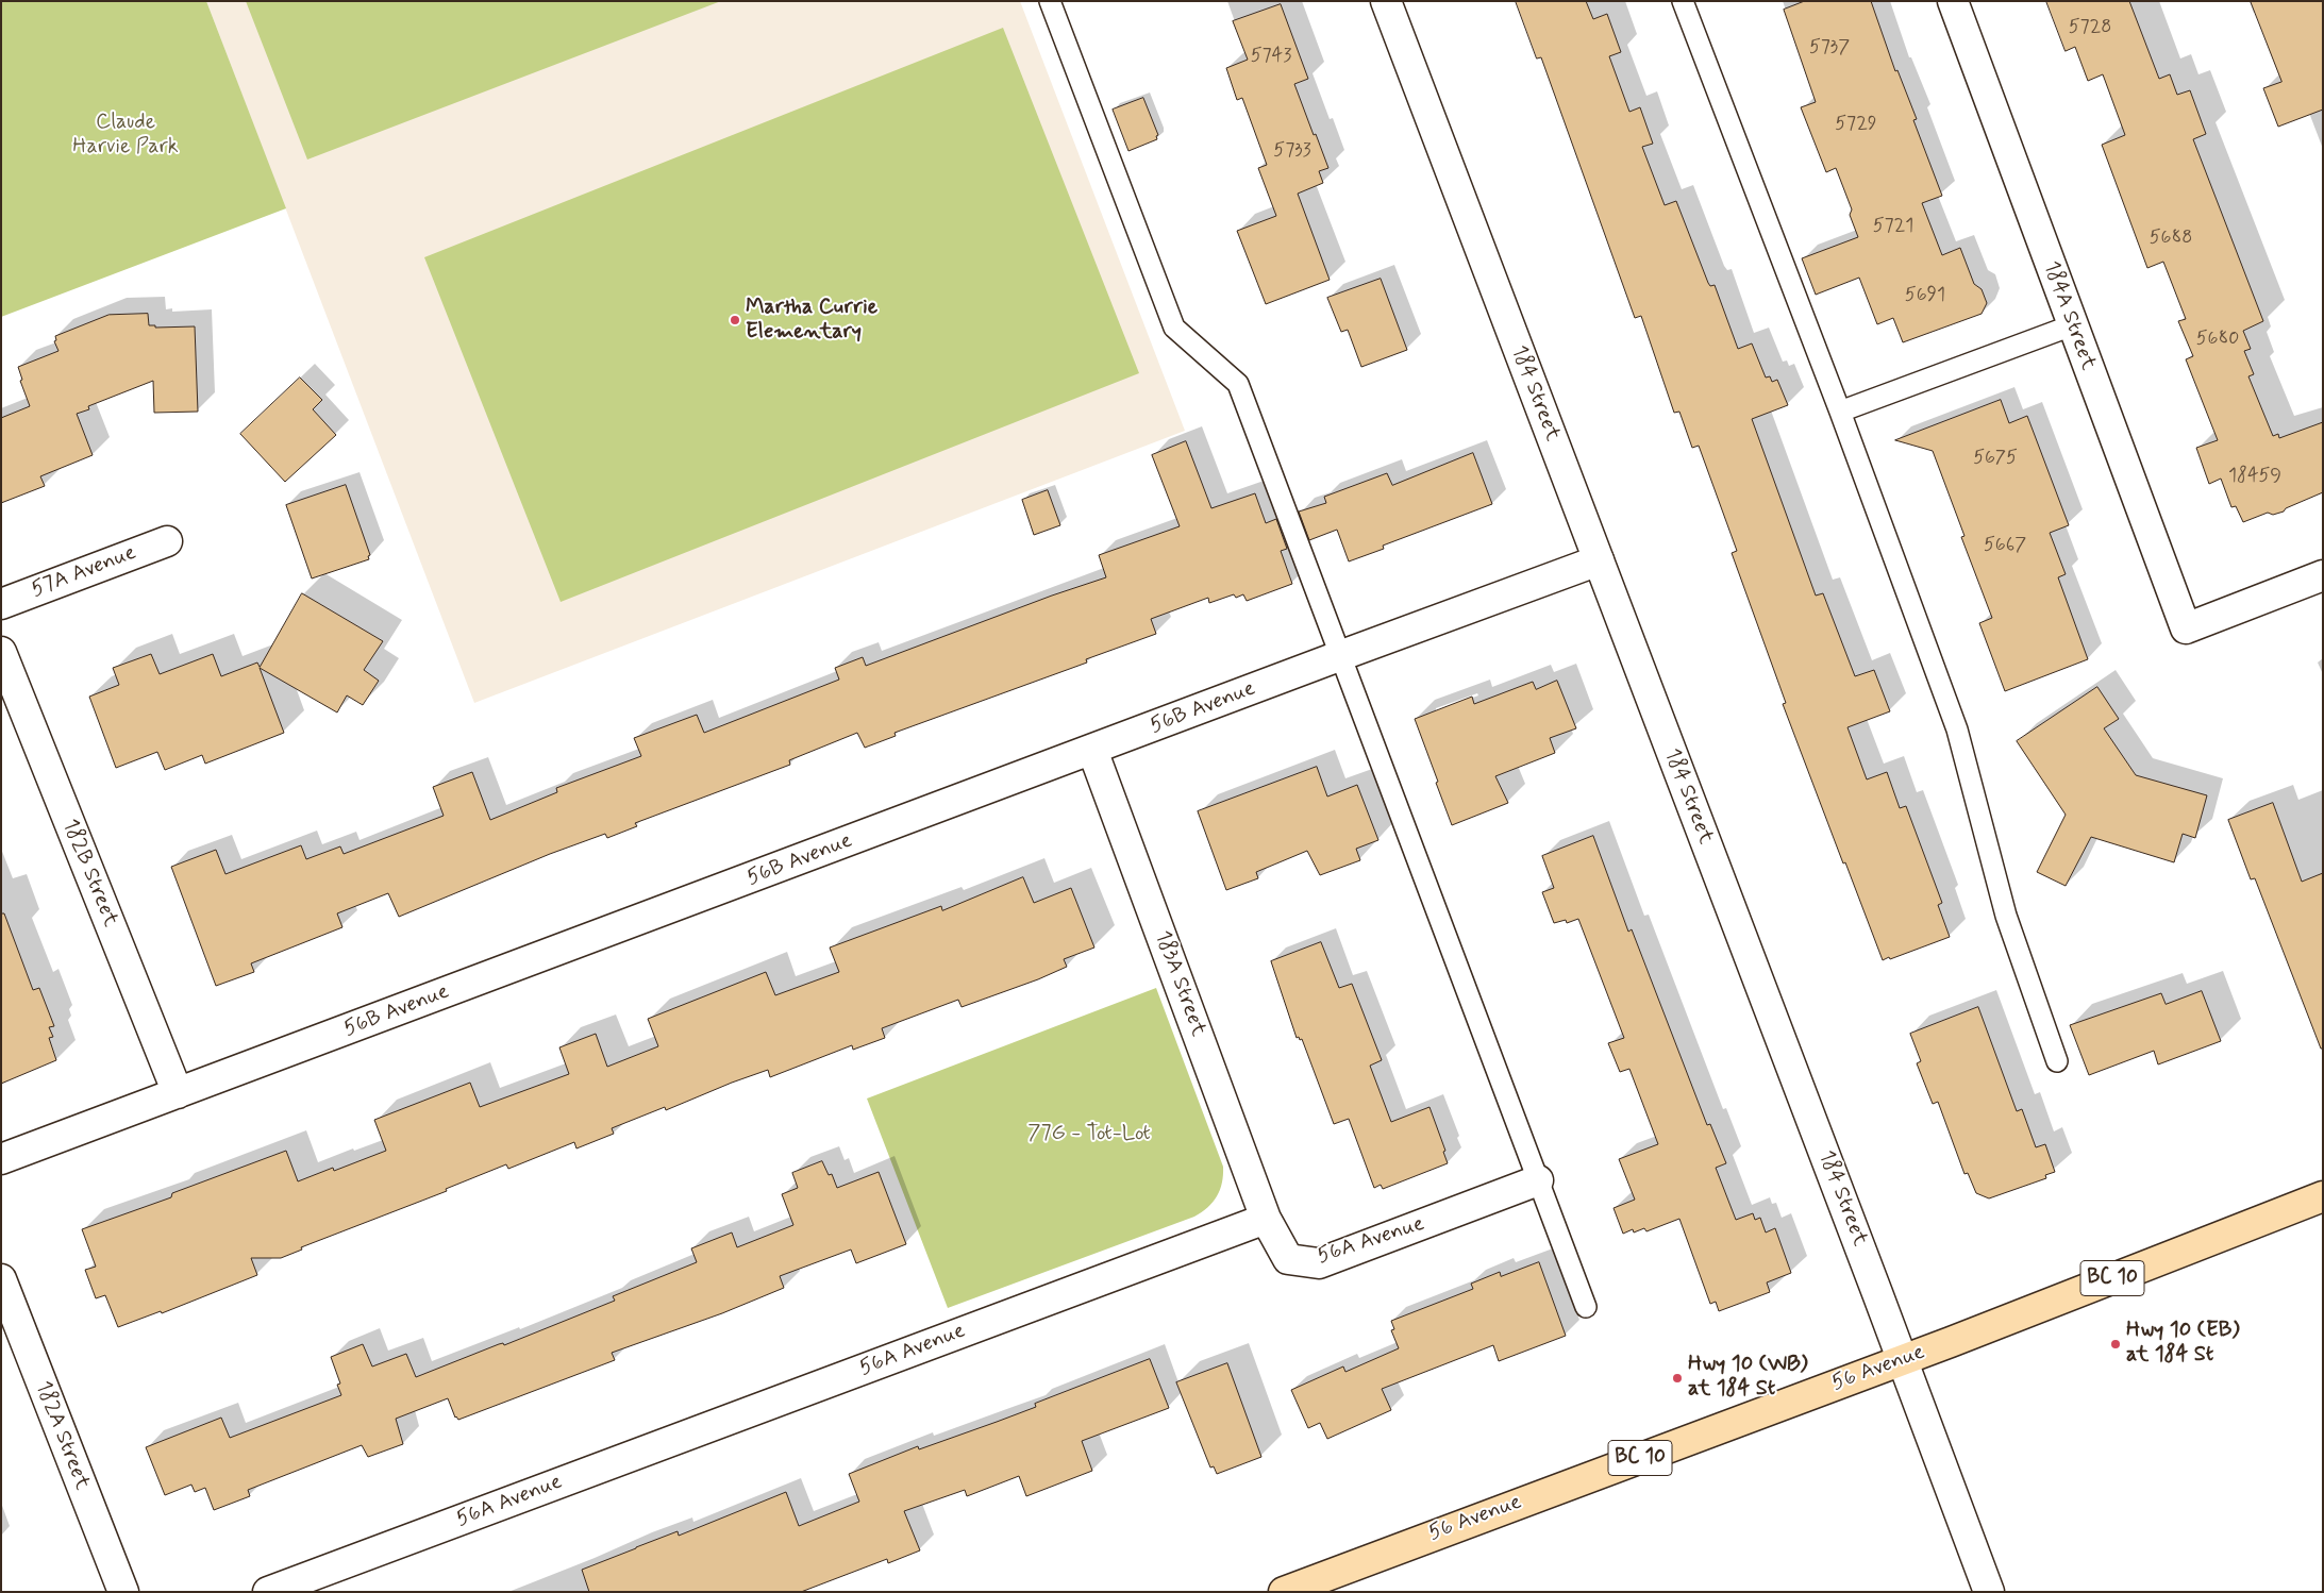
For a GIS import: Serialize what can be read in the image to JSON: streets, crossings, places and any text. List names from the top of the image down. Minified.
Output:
{"streets":{"highway":["BC 10","56 Avenue"],"street":["184A Street","184 Street","57A Avenue","56B Avenue","182B Street","183A Street","56A Avenue","182A Street"]},"crossings":[["184 Street","56B Avenue"],["184 Street","56 Avenue"],["56B Avenue","182B Street"],["56B Avenue","183A Street"],["183A Street","56A Avenue"]],"parks":["Claude Harvie Park","77G - Tot-Lot"],"places":["Martha Currie Elementary","Hwy 10 (EB) at 184 St","Hwy 10 (WB) at 184 St"],"house_numbers":["5728","5737","5743","5729","5733","5721","5688","5691","5680","5675","18459","5667"]}
